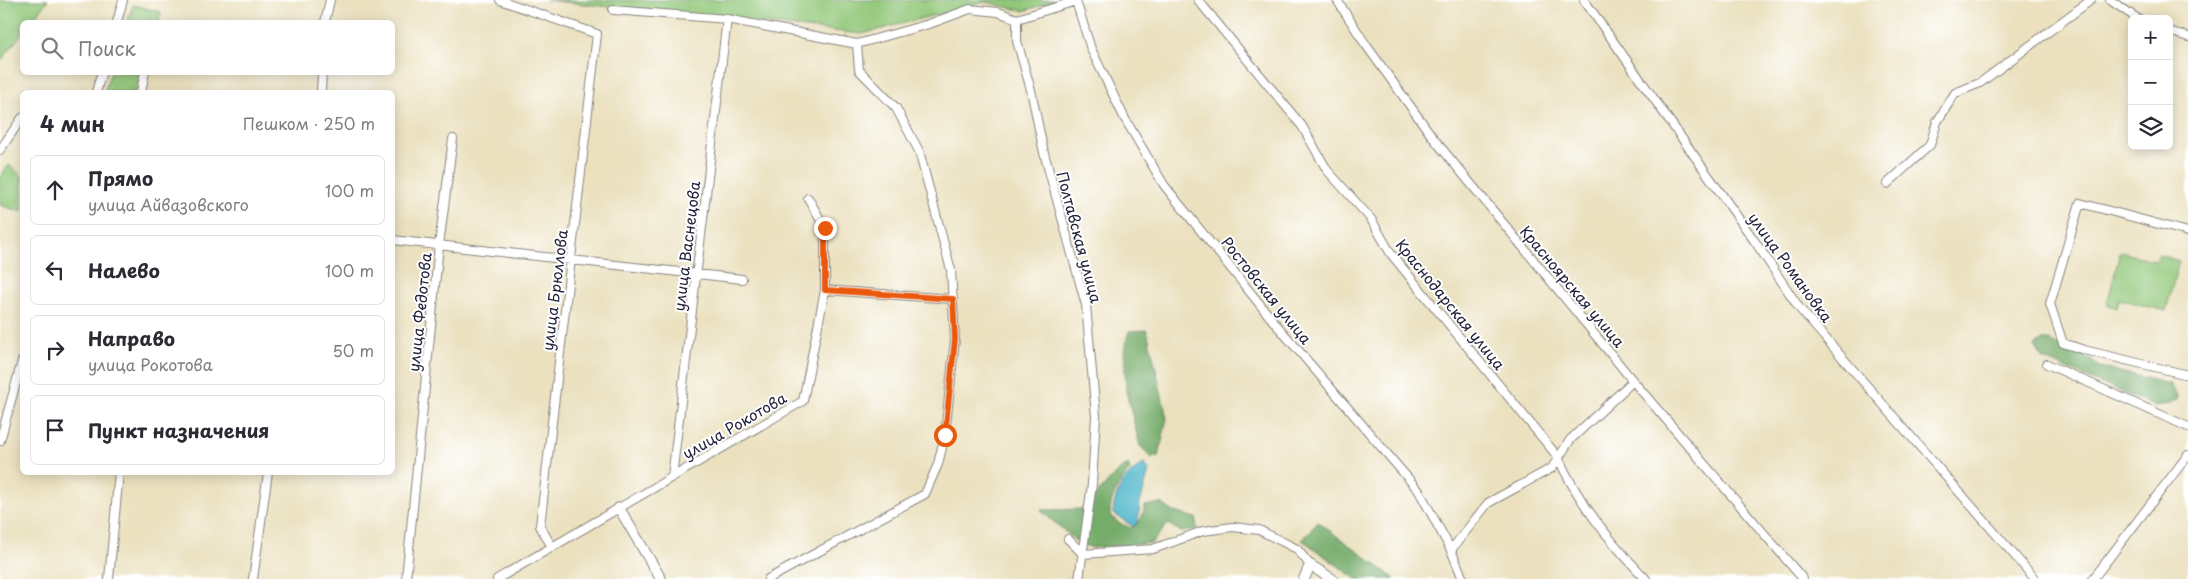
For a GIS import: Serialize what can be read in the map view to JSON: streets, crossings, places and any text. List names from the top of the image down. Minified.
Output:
{"streets":{"street":["Полтавская улица","улица Васнецова","улица Романовка","Красноярская улица","улица Брюллова","Ростовская улица","Краснодарская улица","улица Федотова","улица Рокотова"]},"crossings":[["Полтавская улица","Ростовская улица"],["улица Васнецова","улица Рокотова"],["улица Брюллова","улица Рокотова"]],"page":{"map_buttons":["+","−"],"search":"Поиск","heading":["4 мин","Пешком · 250 m"],"list":[["Прямо","улица Айвазовского","100 m"],["Налево","100 m"],["Направо","улица Рокотова","50 m"],"Пункт назначения"]}}
